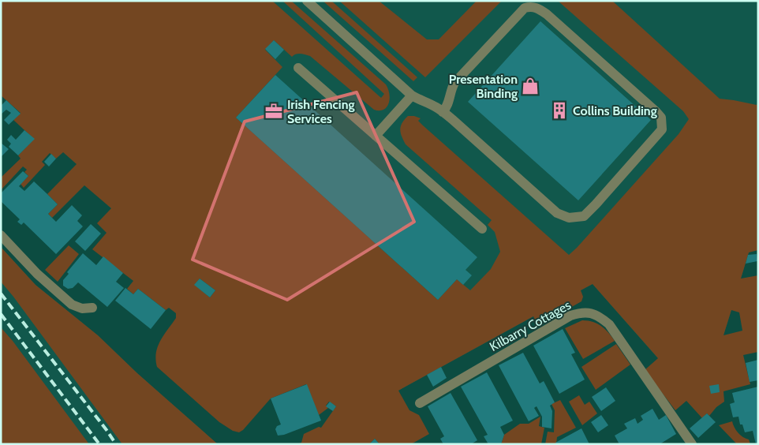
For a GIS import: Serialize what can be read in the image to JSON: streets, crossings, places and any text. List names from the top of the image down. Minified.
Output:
{"streets":{"street":["Kilbarry Cottages"]},"places":{"shop":["Presentation Binding"],"building":["Collins Building"],"office":["Irish Fencing Services"]}}
